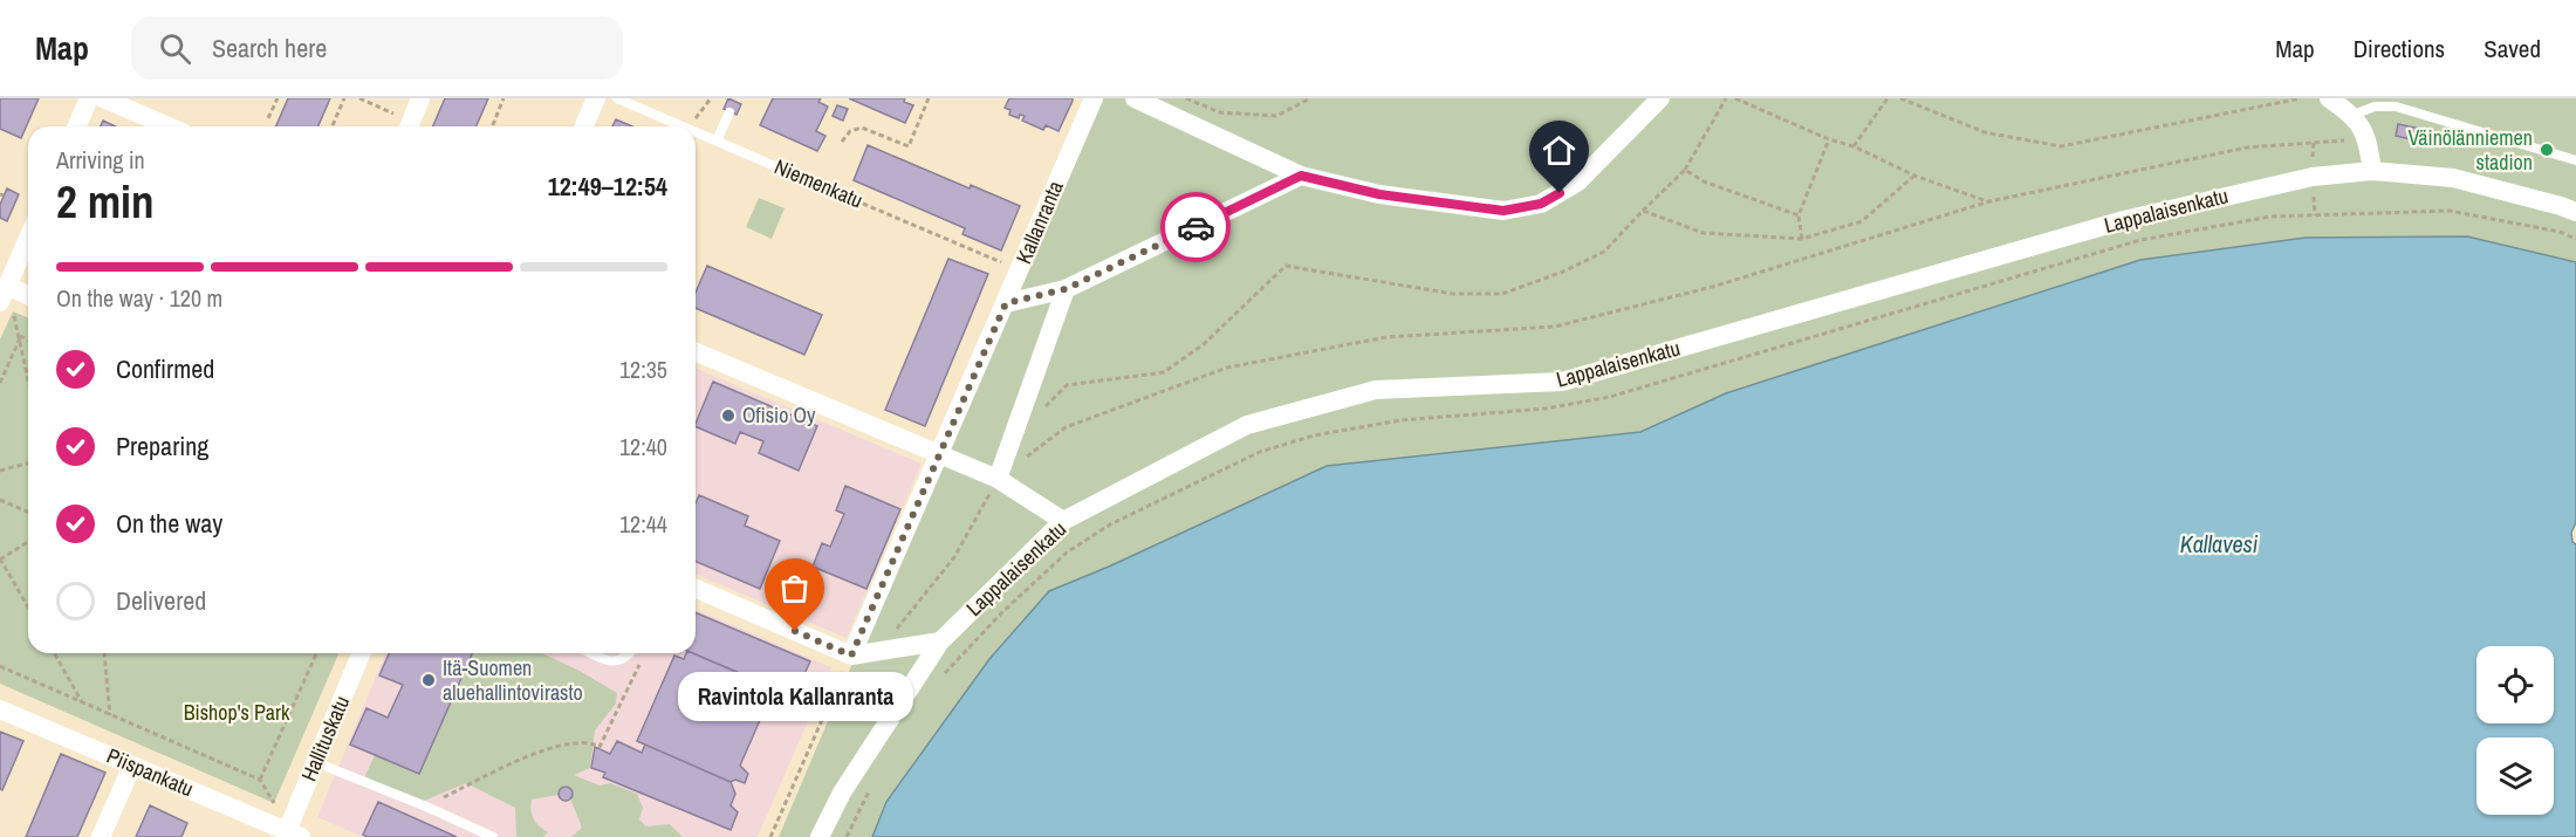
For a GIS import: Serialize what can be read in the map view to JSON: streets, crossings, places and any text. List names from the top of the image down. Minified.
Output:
{"streets":{"street":["Lappalaisenkatu","Kallanranta","Hallituskatu","Piispankatu"],"lane":["Niemenkatu"]},"crossings":[["Niemenkatu","Kallanranta"],["Hallituskatu","Piispankatu"]],"water":["Kallavesi"],"parks":["Bishop's Park"],"places":["Väinölänniemen stadion","Ofisio Oy","Ravintola Kallanranta","Itä-Suomen aluehallintovirasto"],"page":{"header":"Map","search":"Search here","nav":["Map","Directions","Saved"],"heading":["2 min","Arriving in","12:49–12:54"],"bar":"On the way · 120 m","list":[["Confirmed","12:35"],["Preparing","12:40"],["On the way","12:44"],"Delivered"],"bubble":"Ravintola Kallanranta"}}
